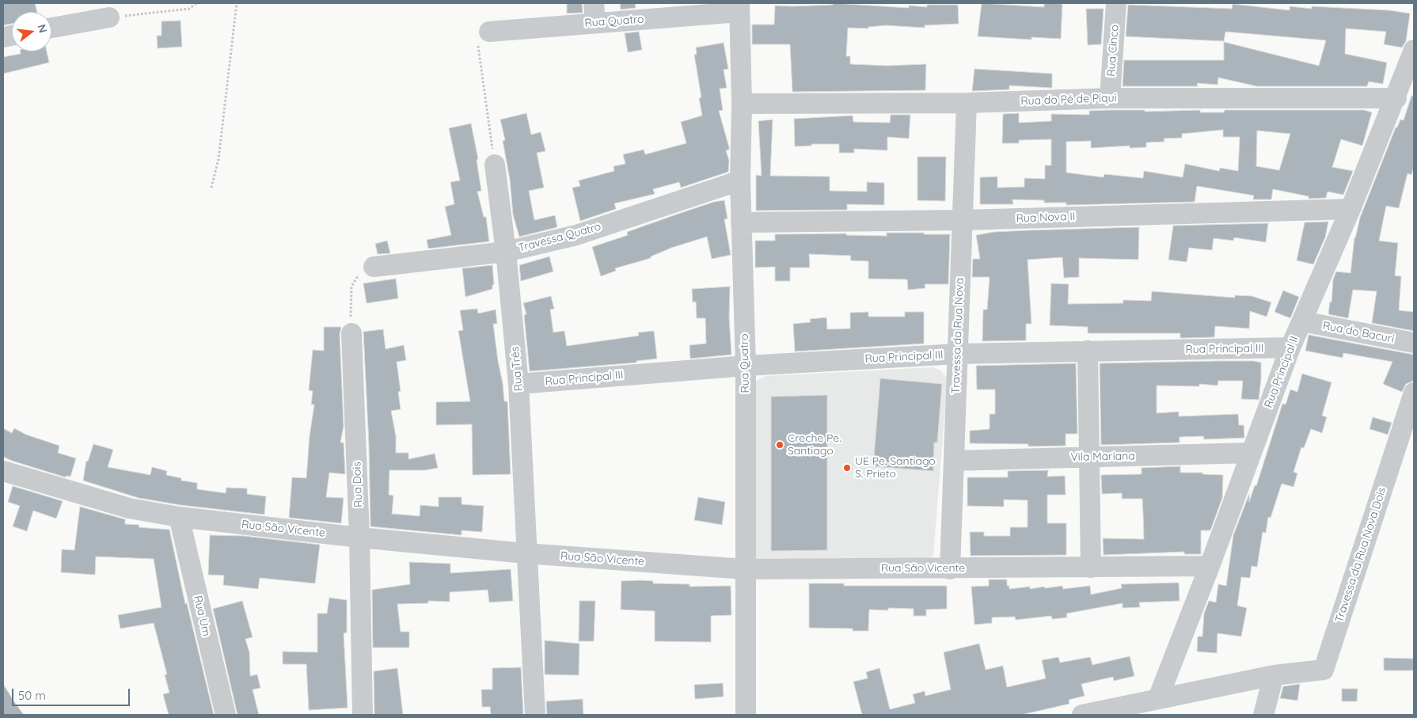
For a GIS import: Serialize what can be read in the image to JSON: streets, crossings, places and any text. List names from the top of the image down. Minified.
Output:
{"streets":{"street":["Rua Quatro","Rua Cinco","Rua do Pé de Piqui","Rua Nova II","Travessa Quatro","Rua do Bacuri","Travessa da Rua Nova","Rua Principal III","Rua Três","Rua Principal II","Vila Mariana","Rua Dois","Rua São Vicente","Travessa da Rua Nova Dois","Rua Um"]},"crossings":[["Rua Quatro","Rua do Pé de Piqui"],["Rua Quatro","Rua Nova II"],["Rua Quatro","Travessa Quatro"],["Rua Quatro","Rua Principal III"],["Rua Quatro","Rua São Vicente"],["Rua Cinco","Rua do Pé de Piqui"],["Rua do Pé de Piqui","Travessa da Rua Nova"],["Rua do Pé de Piqui","Rua Principal II"],["Rua Nova II","Travessa da Rua Nova"],["Rua Nova II","Rua Principal II"],["Travessa Quatro","Rua Três"],["Rua do Bacuri","Rua Principal II"],["Travessa da Rua Nova","Rua Principal III"],["Travessa da Rua Nova","Vila Mariana"],["Travessa da Rua Nova","Rua São Vicente"],["Rua Principal III","Rua Três"],["Rua Principal III","Rua Principal II"],["Rua Três","Rua São Vicente"],["Rua Principal II","Vila Mariana"],["Rua Principal II","Rua São Vicente"],["Rua Dois","Rua São Vicente"],["Rua São Vicente","Rua Um"]],"places":["Creche Pe. Santiago","UE Pe. Santiago S. Prieto"],"scale_bar":"50 m","north":"right"}
